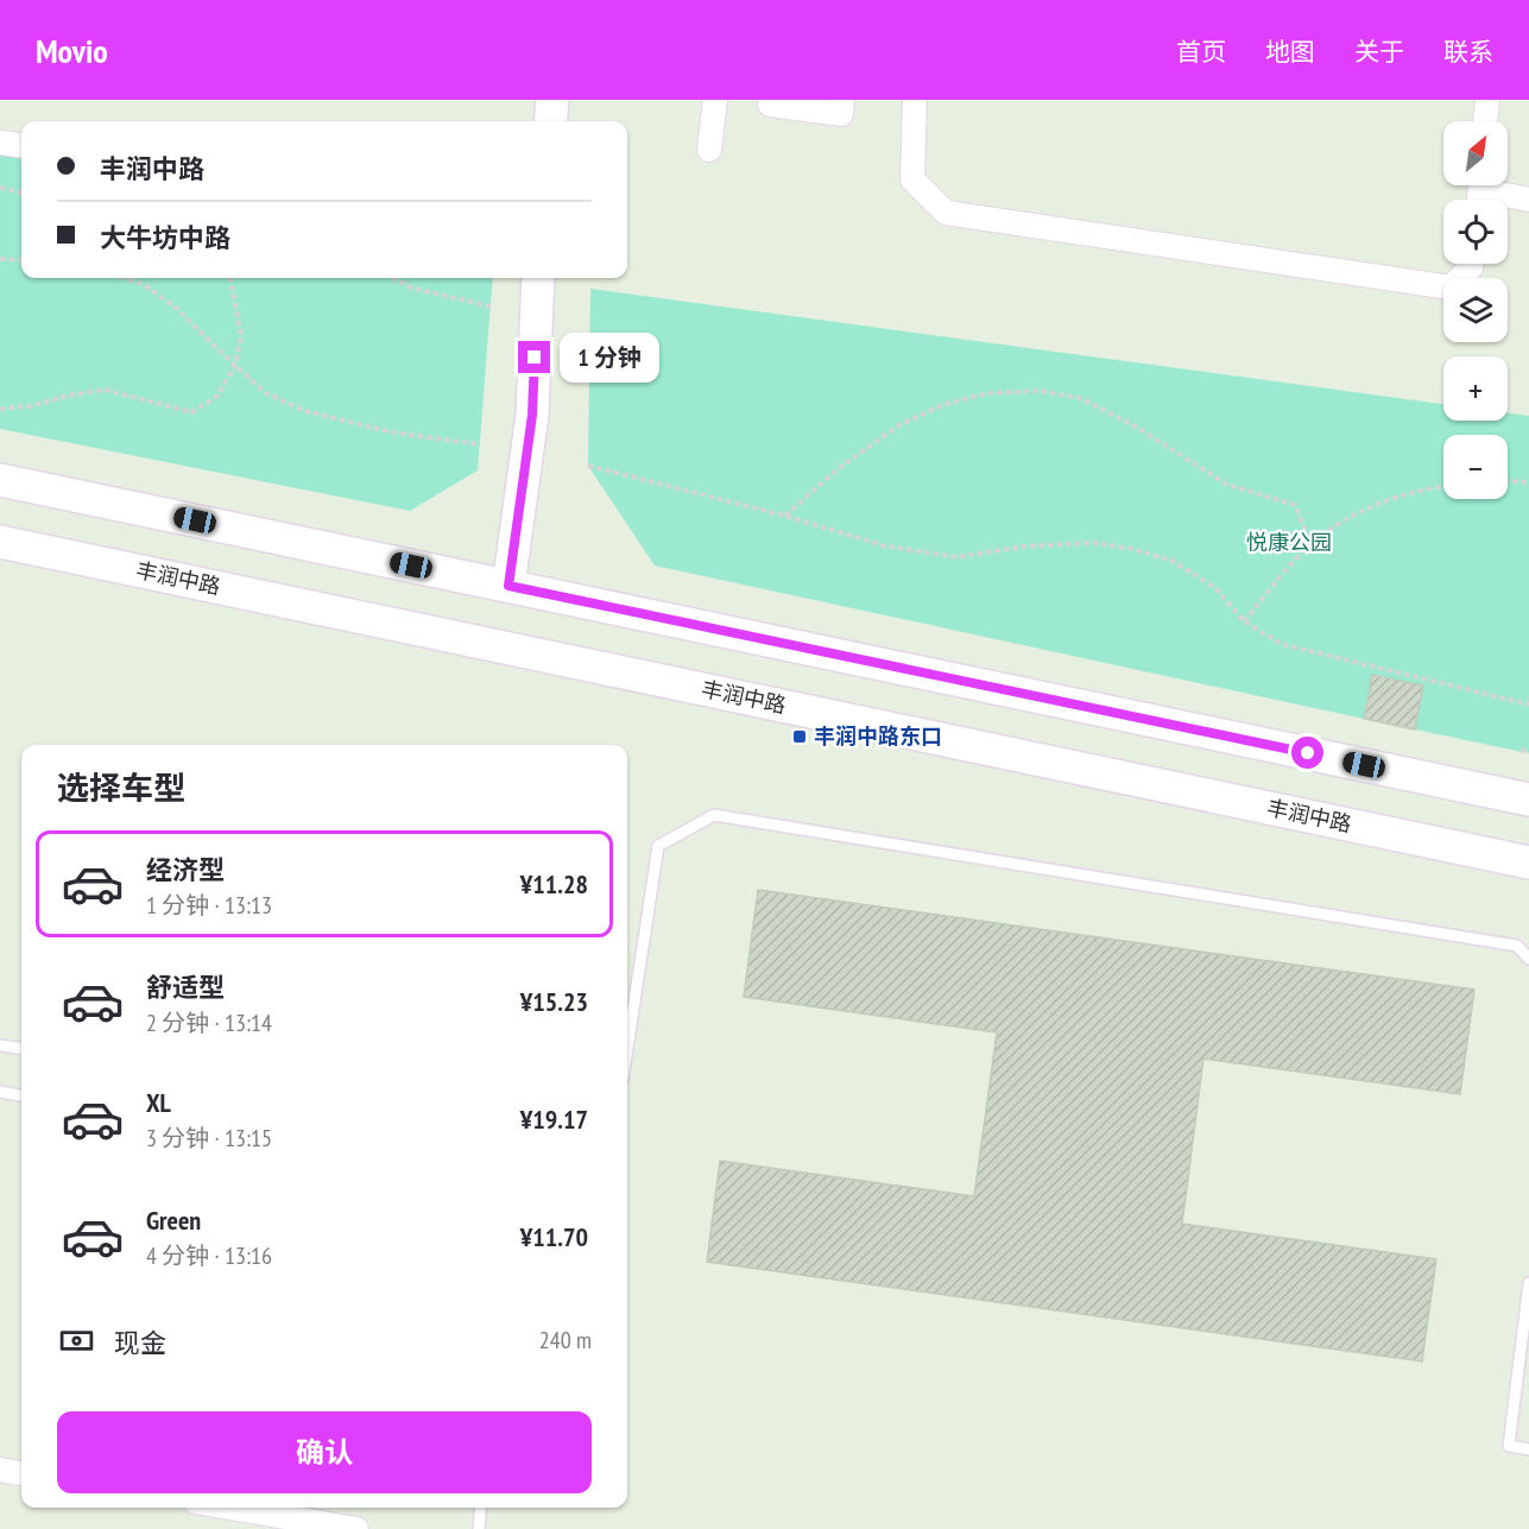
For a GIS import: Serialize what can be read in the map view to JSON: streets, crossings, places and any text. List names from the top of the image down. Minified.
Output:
{"streets":{"street":["丰润中路"]},"parks":["悦康公园"],"places":{"transit":["丰润中路东口"]},"north":"top right","page":{"header":"Movio","nav":["首页","地图","关于","联系"],"map_buttons":["+","−"],"banner":["丰润中路","大牛坊中路"],"bubble":"1 分钟","heading":"选择车型","list":[{"name":"经济型","note":"1 分钟 · 13:13","value":"¥11.28"},{"name":"舒适型","note":"2 分钟 · 13:14","value":"¥15.23"},{"name":"XL","note":"3 分钟 · 13:15","value":"¥19.17"},{"name":"Green","note":"4 分钟 · 13:16","value":"¥11.70"}],"pay":["现金","240 m"],"buttons":"确认"}}
